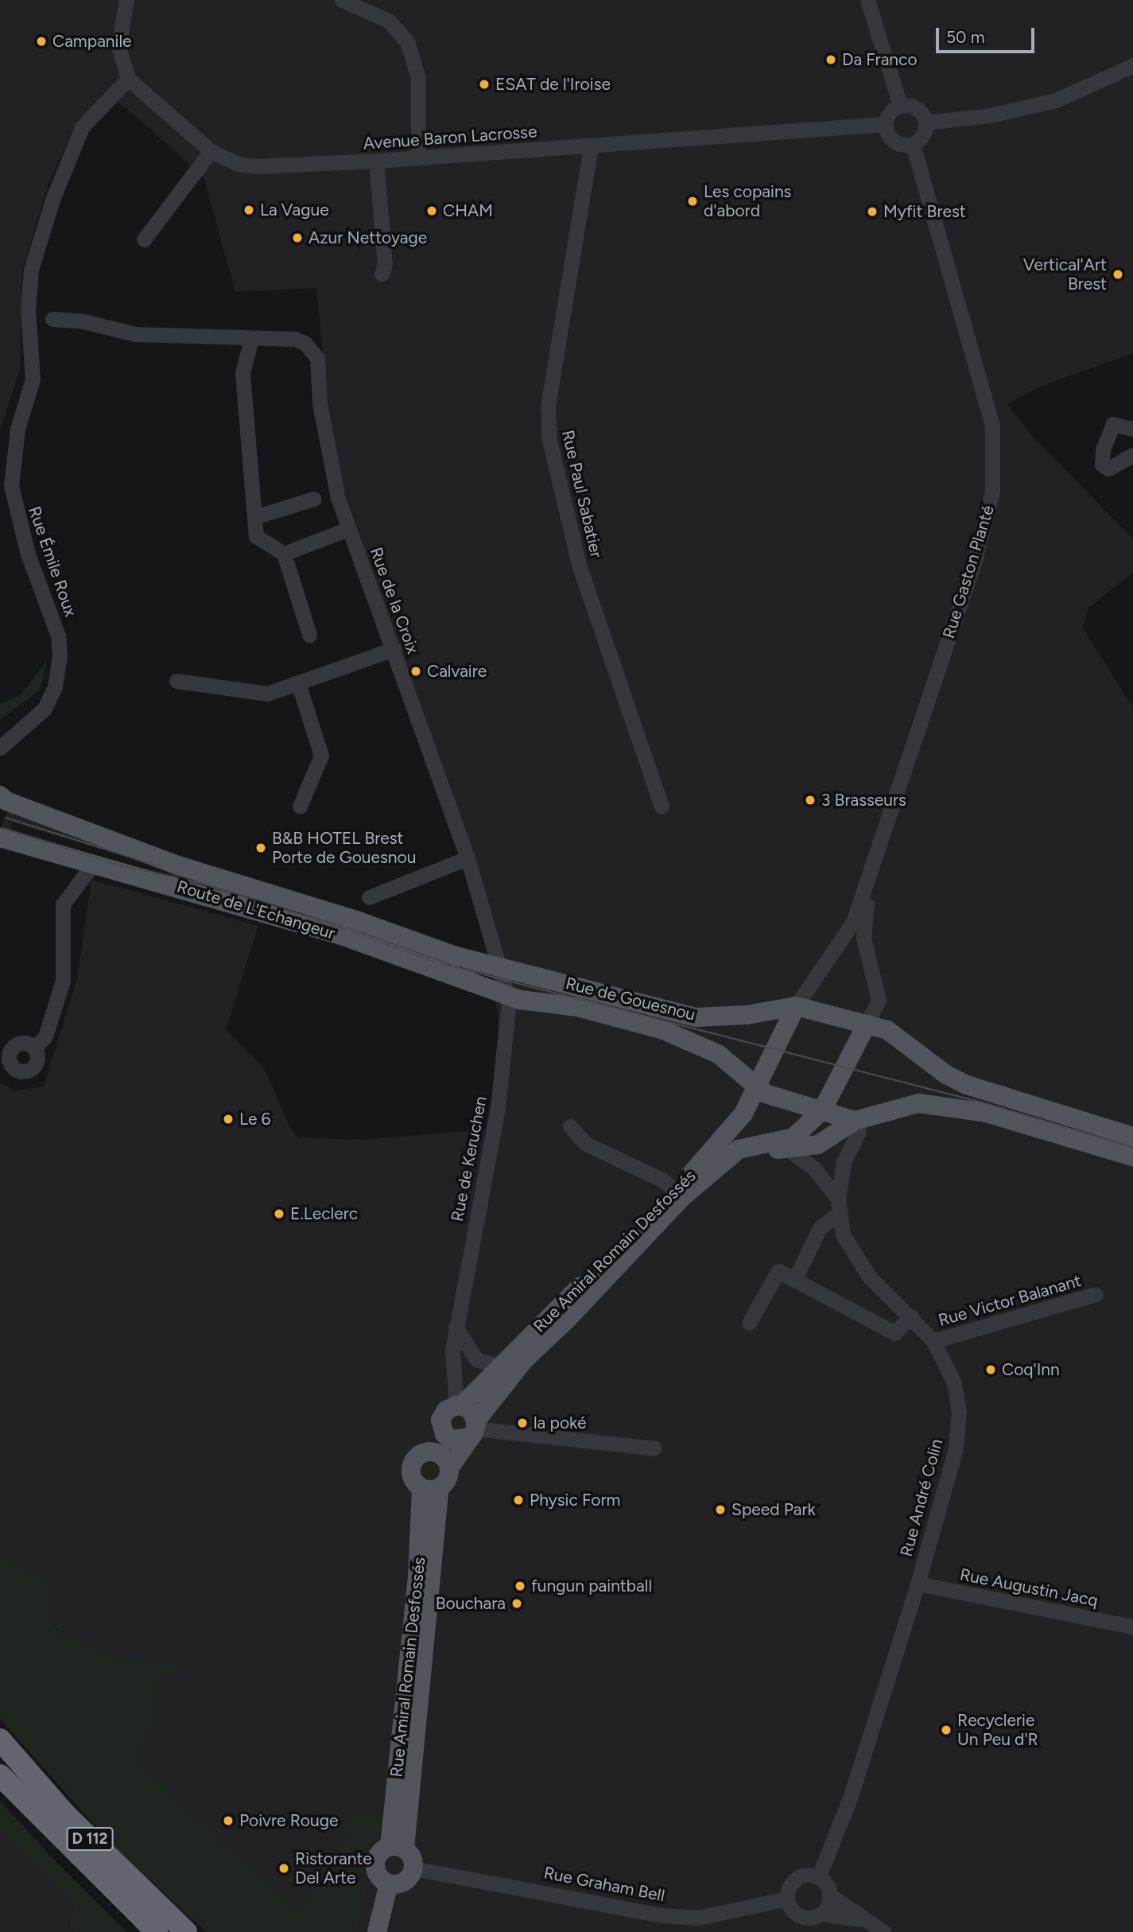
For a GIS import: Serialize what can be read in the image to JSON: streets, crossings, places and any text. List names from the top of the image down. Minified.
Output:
{"streets":{"highway":["D 112"],"main road":["Rue Gaston Planté","Route de L'Echangeur","Rue de Gouesnou","Rue Amiral Romain Desfossés"],"street":["Avenue Baron Lacrosse","Rue Paul Sabatier","Rue Émile Roux","Rue de la Croix","Rue de Keruchen","Rue Victor Balanant","Rue André Colin","Rue Augustin Jacq","Rue Graham Bell"]},"crossings":[["Avenue Baron Lacrosse","Rue Paul Sabatier"],["Avenue Baron Lacrosse","Rue Émile Roux"],["Avenue Baron Lacrosse","Rue Gaston Planté"],["Rue Gaston Planté","Rue de Gouesnou"],["Rue Gaston Planté","Rue Amiral Romain Desfossés"],["Rue de la Croix","Route de L'Echangeur"],["Rue de la Croix","Rue de Gouesnou"],["Rue de la Croix","Rue de Keruchen"],["Route de L'Echangeur","Rue de Gouesnou"],["Route de L'Echangeur","Rue de Keruchen"],["Rue de Gouesnou","Rue de Keruchen"],["Rue de Gouesnou","Rue Amiral Romain Desfossés"],["Rue de Gouesnou","Rue André Colin"],["Rue de Keruchen","Rue Amiral Romain Desfossés"],["Rue Amiral Romain Desfossés","Rue André Colin"],["Rue Amiral Romain Desfossés","Rue Graham Bell"],["Rue Victor Balanant","Rue André Colin"],["Rue André Colin","Rue Augustin Jacq"],["Rue André Colin","Rue Graham Bell"]],"places":["Campanile","Da Franco","ESAT de l'Iroise","Les copains d'abord","La Vague","CHAM","Myfit Brest","Azur Nettoyage","Vertical'Art Brest","Calvaire","3 Brasseurs","B&B HOTEL Brest Porte de Gouesnou","Le 6","E.Leclerc","Coq'Inn","la poké","Physic Form","Speed Park","fungun paintball","Bouchara","Recyclerie Un Peu d'R","Poivre Rouge","Ristorante Del Arte"],"scale_bar":"50 m"}
